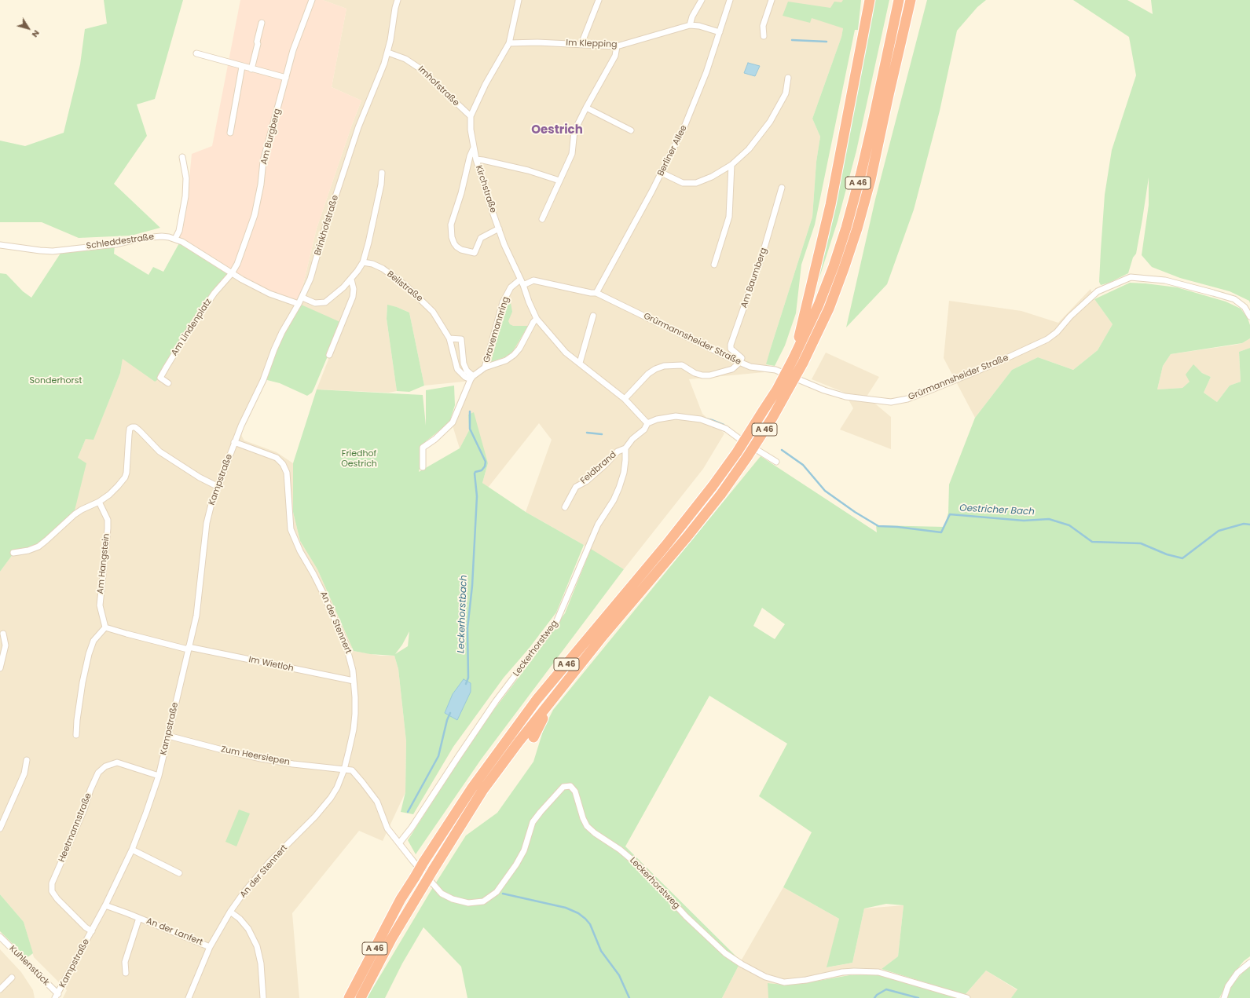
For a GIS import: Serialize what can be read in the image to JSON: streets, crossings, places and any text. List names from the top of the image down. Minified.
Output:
{"streets":{"highway":["A 46"],"street":["Im Klepping","Imhofstraße","Am Burgberg","Berliner Allee","Kirchstraße","Brinkhofstraße","Schleddestraße","Am Baumberg","Beilstraße","Am Lindenplatz","Gravemannring","Grürmannsheider Straße","Feldbrand","Kampstraße","Am Hangstein","An der Stennert","Leckerhorstweg","Im Wietloh","Zum Heersiepen","Heetmannstraße","An der Lanfert","Kuhlenstück"]},"crossings":[["Im Klepping","Berliner Allee"],["Im Klepping","Kirchstraße"],["Imhofstraße","Kirchstraße"],["Imhofstraße","Brinkhofstraße"],["Am Burgberg","Schleddestraße"],["Am Burgberg","Am Lindenplatz"],["Berliner Allee","Grürmannsheider Straße"],["Kirchstraße","Gravemannring"],["Kirchstraße","Grürmannsheider Straße"],["Brinkhofstraße","Schleddestraße"],["Brinkhofstraße","Kampstraße"],["Brinkhofstraße","An der Stennert"],["Schleddestraße","Am Lindenplatz"],["Am Baumberg","Grürmannsheider Straße"],["Beilstraße","Gravemannring"],["Feldbrand","Leckerhorstweg"],["Kampstraße","An der Stennert"],["Kampstraße","Im Wietloh"],["Kampstraße","Zum Heersiepen"],["Kampstraße","Heetmannstraße"],["Kampstraße","An der Lanfert"],["Kampstraße","Kuhlenstück"],["An der Stennert","Leckerhorstweg"],["An der Stennert","Im Wietloh"],["An der Stennert","Zum Heersiepen"],["An der Stennert","An der Lanfert"],["Leckerhorstweg","Zum Heersiepen"]],"districts":["Oestrich"],"water":["Oestricher Bach","Leckerhorstbach"],"parks":["Sonderhorst","Friedhof Oestrich"],"north":"bottom right"}
